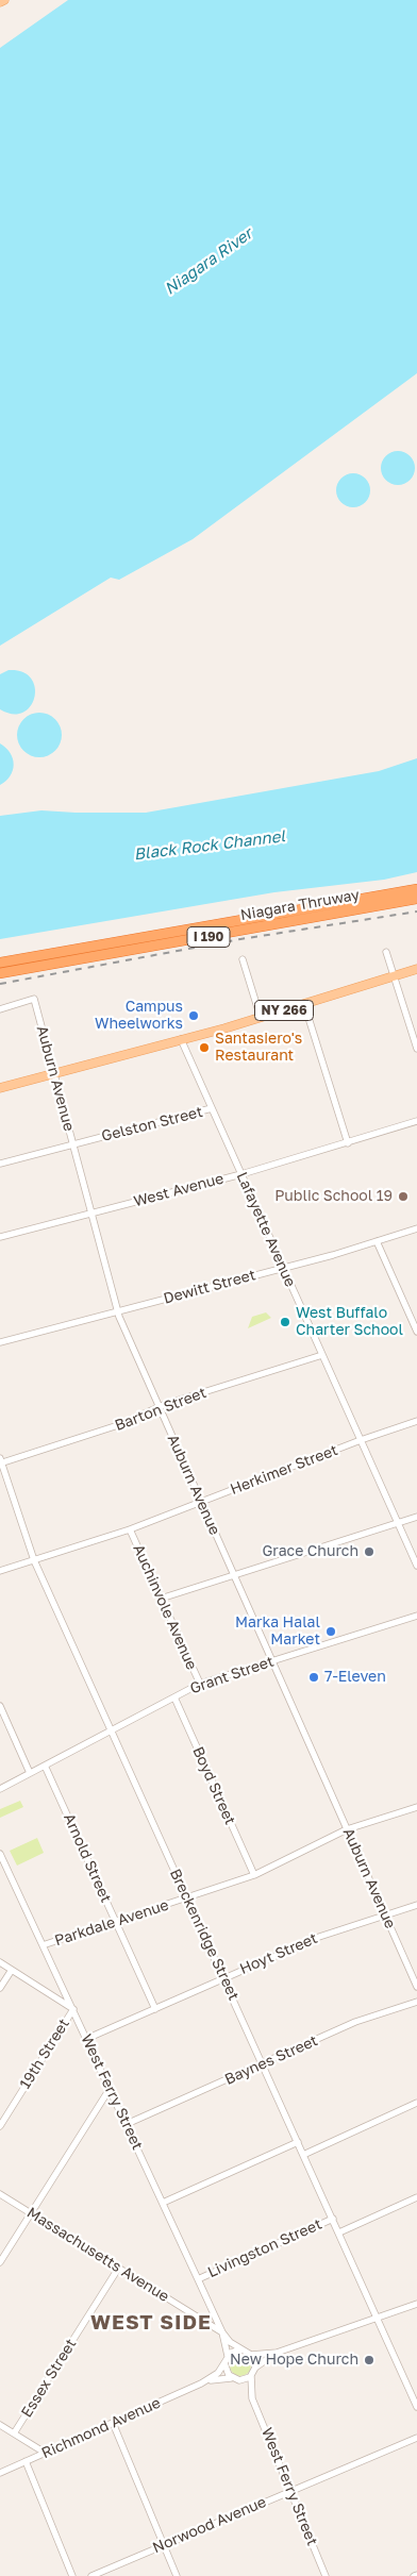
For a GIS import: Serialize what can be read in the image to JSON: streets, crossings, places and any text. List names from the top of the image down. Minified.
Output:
{"streets":{"highway":["Niagara Thruway","I 190"],"main road":["NY 266"],"street":["Auburn Avenue","Gelston Street","West Avenue","Lafayette Avenue","Dewitt Street","Barton Street","Herkimer Street","Auchinvole Avenue","Grant Street","Boyd Street","Arnold Street","Parkdale Avenue","Breckenridge Street","Hoyt Street","19th Street","Baynes Street","West Ferry Street","Livingston Street","Massachusetts Avenue","Essex Street","Richmond Avenue","Norwood Avenue"]},"crossings":[["NY 266","Auburn Avenue"],["NY 266","Lafayette Avenue"],["Auburn Avenue","Gelston Street"],["Auburn Avenue","West Avenue"],["Auburn Avenue","Dewitt Street"],["Auburn Avenue","Barton Street"],["Auburn Avenue","Herkimer Street"],["Auburn Avenue","Grant Street"],["Auburn Avenue","Parkdale Avenue"],["Auburn Avenue","Hoyt Street"],["Gelston Street","Lafayette Avenue"],["West Avenue","Lafayette Avenue"],["Lafayette Avenue","Dewitt Street"],["Lafayette Avenue","Barton Street"],["Lafayette Avenue","Herkimer Street"],["Barton Street","Breckenridge Street"],["Herkimer Street","Auchinvole Avenue"],["Herkimer Street","Breckenridge Street"],["Auchinvole Avenue","Grant Street"],["Grant Street","Boyd Street"],["Grant Street","Arnold Street"],["Grant Street","Breckenridge Street"],["Boyd Street","Parkdale Avenue"],["Arnold Street","Parkdale Avenue"],["Arnold Street","Hoyt Street"],["Parkdale Avenue","Breckenridge Street"],["Parkdale Avenue","West Ferry Street"],["Breckenridge Street","Hoyt Street"],["Breckenridge Street","Baynes Street"],["Breckenridge Street","Livingston Street"],["Hoyt Street","West Ferry Street"],["19th Street","West Ferry Street"],["Baynes Street","West Ferry Street"],["West Ferry Street","Livingston Street"],["West Ferry Street","Massachusetts Avenue"],["West Ferry Street","Richmond Avenue"],["West Ferry Street","Norwood Avenue"],["Massachusetts Avenue","Essex Street"]],"districts":["WEST SIDE"],"water":["Niagara River","Black Rock Channel"],"places":["Campus Wheelworks","Santasiero's Restaurant","Public School 19","West Buffalo Charter School","Grace Church","Marka Halal Market","7-Eleven","New Hope Church"]}
